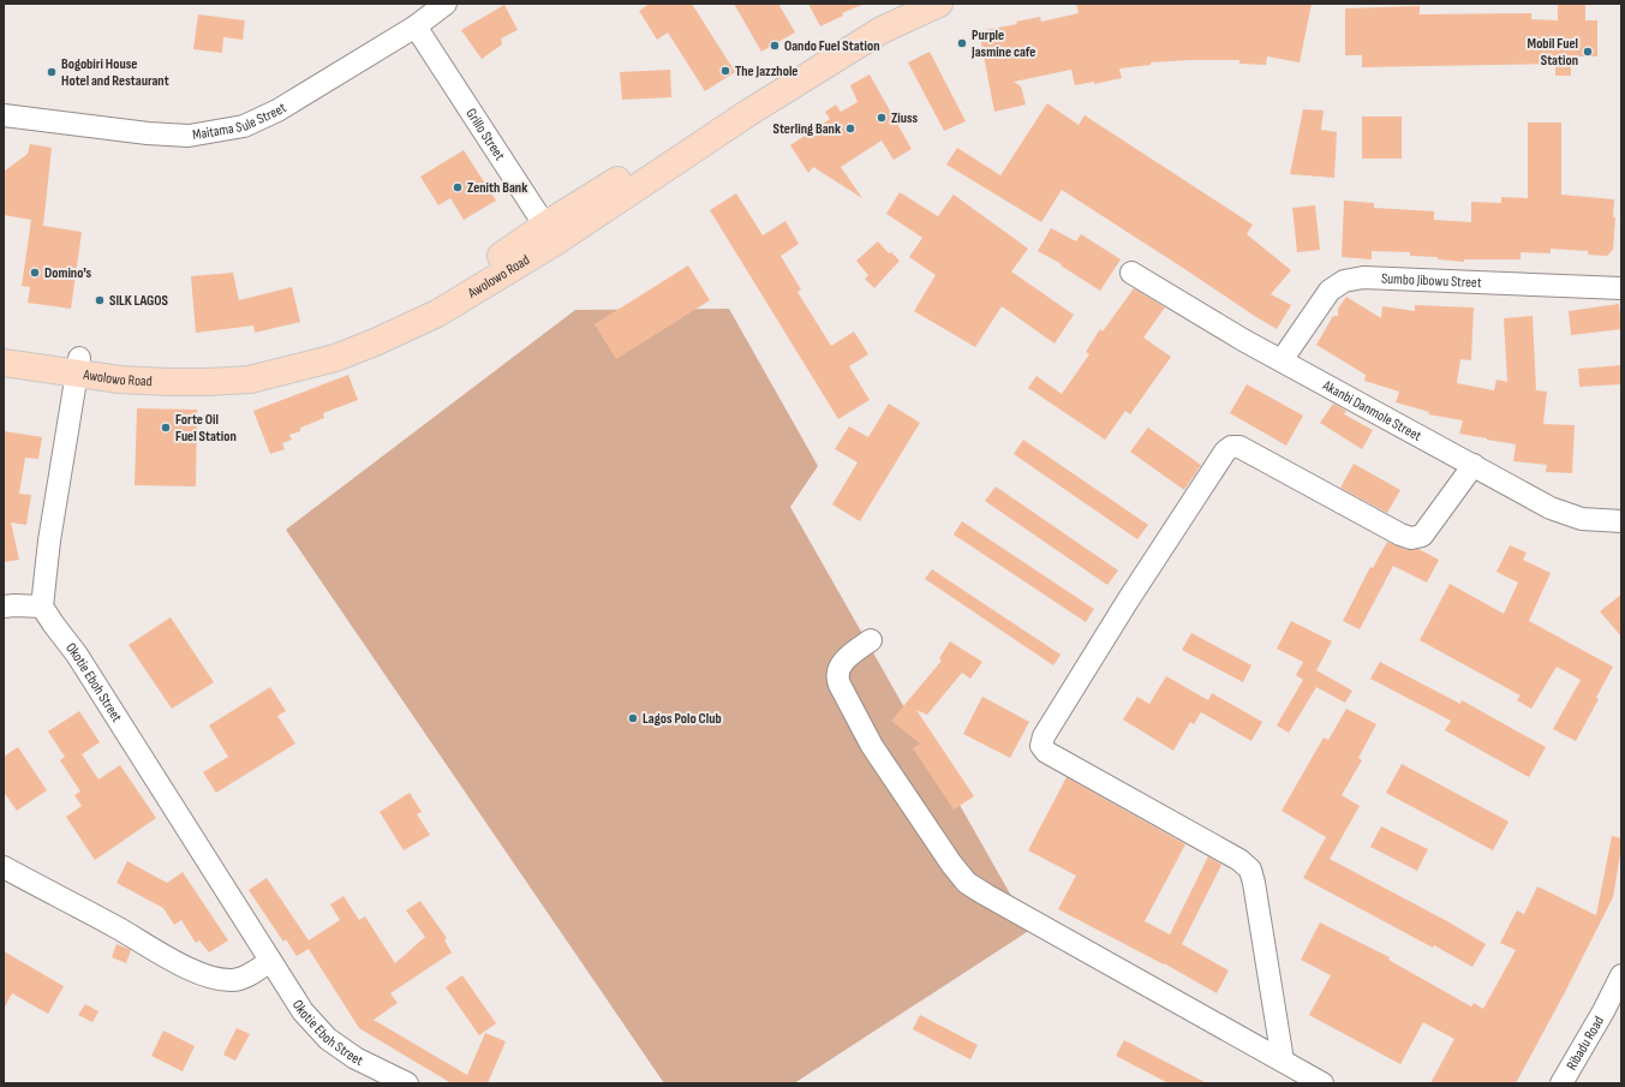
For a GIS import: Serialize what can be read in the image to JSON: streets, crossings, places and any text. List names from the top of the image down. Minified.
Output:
{"streets":{"main road":["Awolowo Road"],"street":["Maitama Sule Street","Grillo Street","Sumbo Jibowu Street","Akanbi Danmole Street","Okotie Eboh Street","Ribadu Road"]},"crossings":[["Maitama Sule Street","Grillo Street"],["Grillo Street","Awolowo Road"],["Sumbo Jibowu Street","Akanbi Danmole Street"]],"places":["Purple Jasmine cafe","Oando Fuel Station","Mobil Fuel Station","The Jazzhole","Bogobiri House Hotel and Restaurant","Ziuss","Sterling Bank","Zenith Bank","Domino's","SILK LAGOS","Forte Oil Fuel Station","Lagos Polo Club"]}
